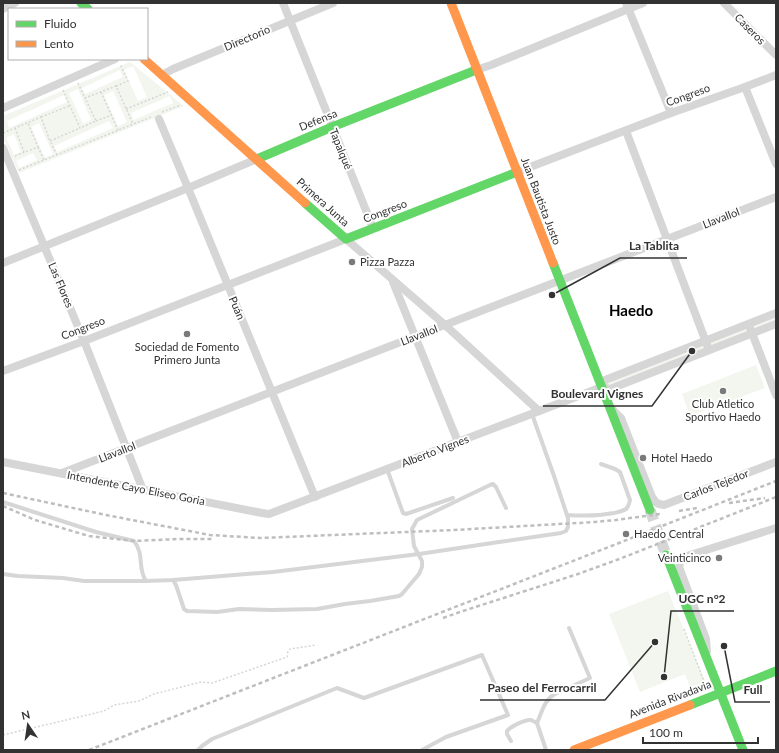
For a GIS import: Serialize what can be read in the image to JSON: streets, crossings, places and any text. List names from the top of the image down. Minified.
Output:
{"streets":{"street":["Caseros","Directorio","Congreso","Defensa","Tapalqué","Juan Bautista Justo","Primera Junta","Llavallol","Las Flores","Puán","Alberto Vignes","Carlos Tejedor","Intendente Cayo Eliseo Goria","Avenida Rivadavia"]},"crossings":[["Directorio","Tapalqué"],["Directorio","Primera Junta"],["Congreso","Tapalqué"],["Congreso","Juan Bautista Justo"],["Congreso","Primera Junta"],["Congreso","Las Flores"],["Congreso","Puán"],["Defensa","Tapalqué"],["Defensa","Juan Bautista Justo"],["Defensa","Primera Junta"],["Defensa","Las Flores"],["Defensa","Puán"],["Juan Bautista Justo","Llavallol"],["Juan Bautista Justo","Alberto Vignes"],["Juan Bautista Justo","Carlos Tejedor"],["Primera Junta","Llavallol"],["Primera Junta","Alberto Vignes"],["Llavallol","Las Flores"],["Llavallol","Puán"],["Llavallol","Intendente Cayo Eliseo Goria"],["Las Flores","Intendente Cayo Eliseo Goria"],["Puán","Alberto Vignes"],["Alberto Vignes","Intendente Cayo Eliseo Goria"]],"districts":["Haedo"],"places":["Pizza Pazza","La Tablita","Sociedad de Fomento Primero Junta","Boulevard Vignes","Club Atletico Sportivo Haedo","Hotel Haedo","Haedo Central","Veinticinco","Paseo del Ferrocarril","Full","UGC n°2"],"legend":["Fluido","Lento"],"scale_bar":"100 m","north":"top"}
